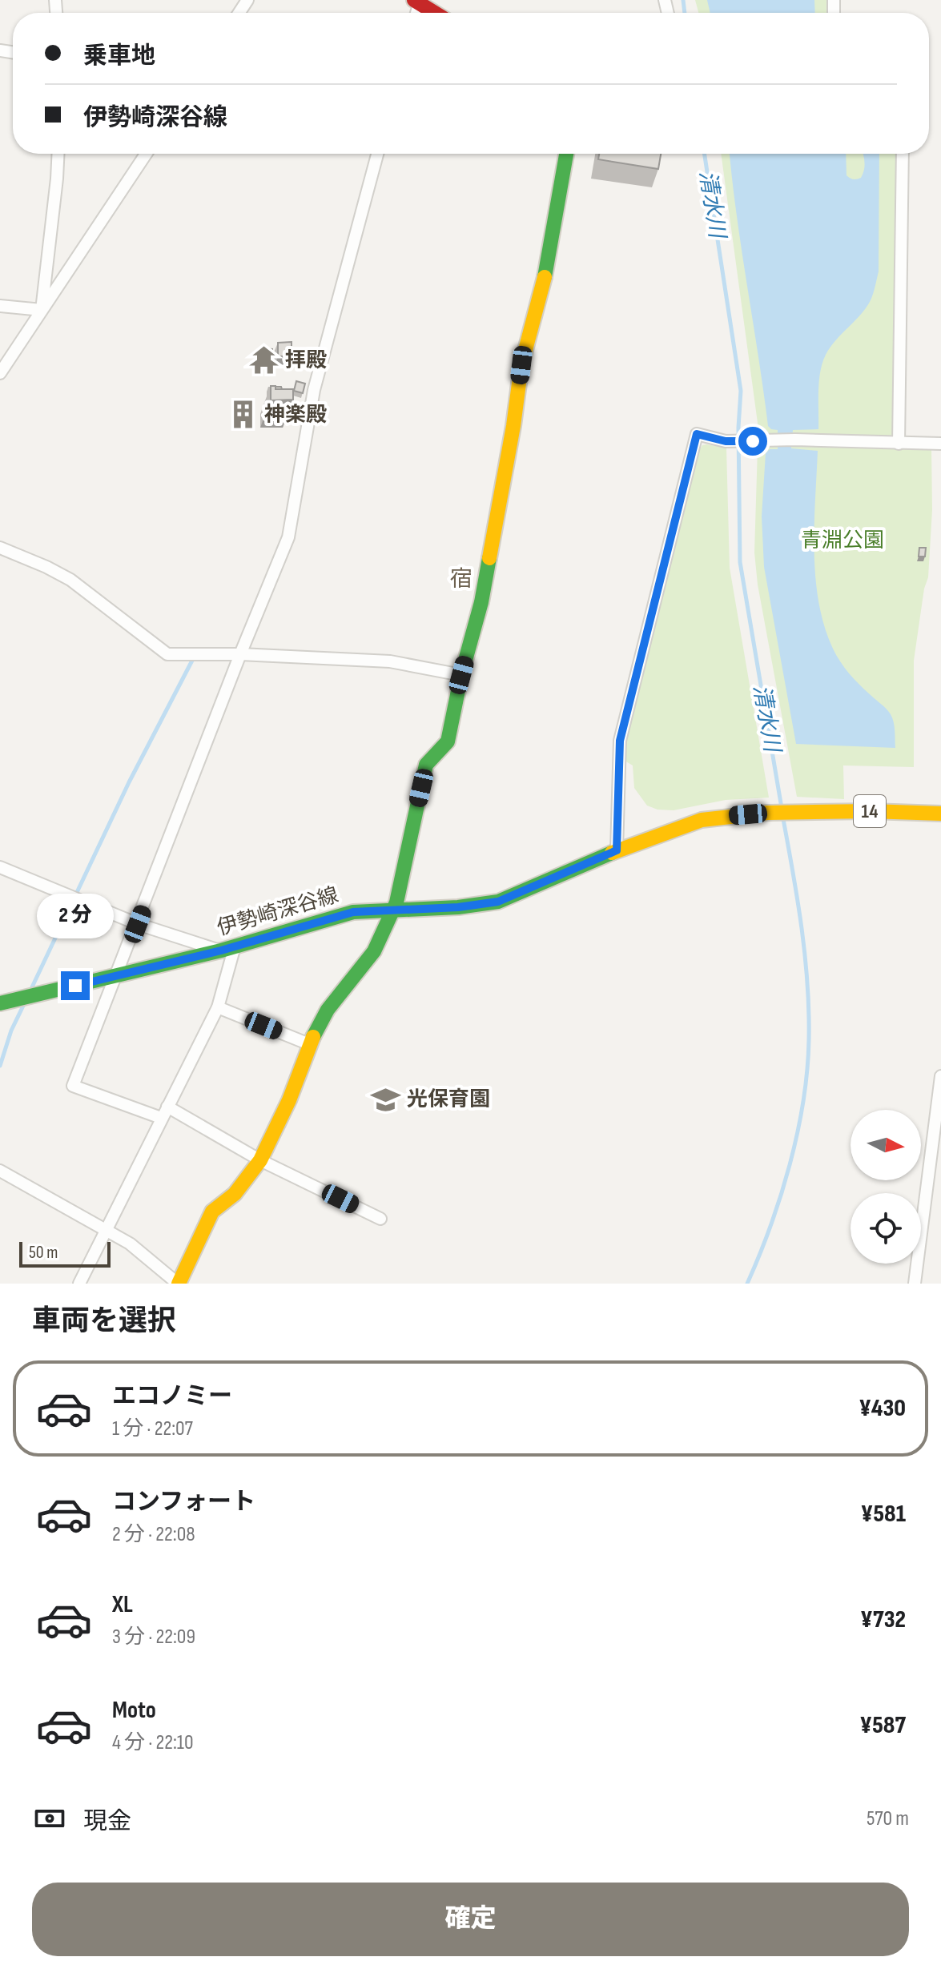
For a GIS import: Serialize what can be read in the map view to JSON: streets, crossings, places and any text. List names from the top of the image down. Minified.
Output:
{"streets":{"street":["14","伊勢崎深谷線"]},"districts":["宿"],"water":["清水川"],"parks":["青淵公園"],"places":{"temple":["拝殿"],"building":["神楽殿"],"school or university":["光保育園"]},"scale_bar":"50 m","north":"right","page":{"banner":["乗車地","伊勢崎深谷線"],"bubble":"2 分","scale":"50 m","heading":"車両を選択","list":[{"name":"エコノミー","note":"1 分 · 22:07","value":"¥430"},{"name":"コンフォート","note":"2 分 · 22:08","value":"¥581"},{"name":"XL","note":"3 分 · 22:09","value":"¥732"},{"name":"Moto","note":"4 分 · 22:10","value":"¥587"}],"pay":["現金","570 m"],"buttons":"確定"}}
